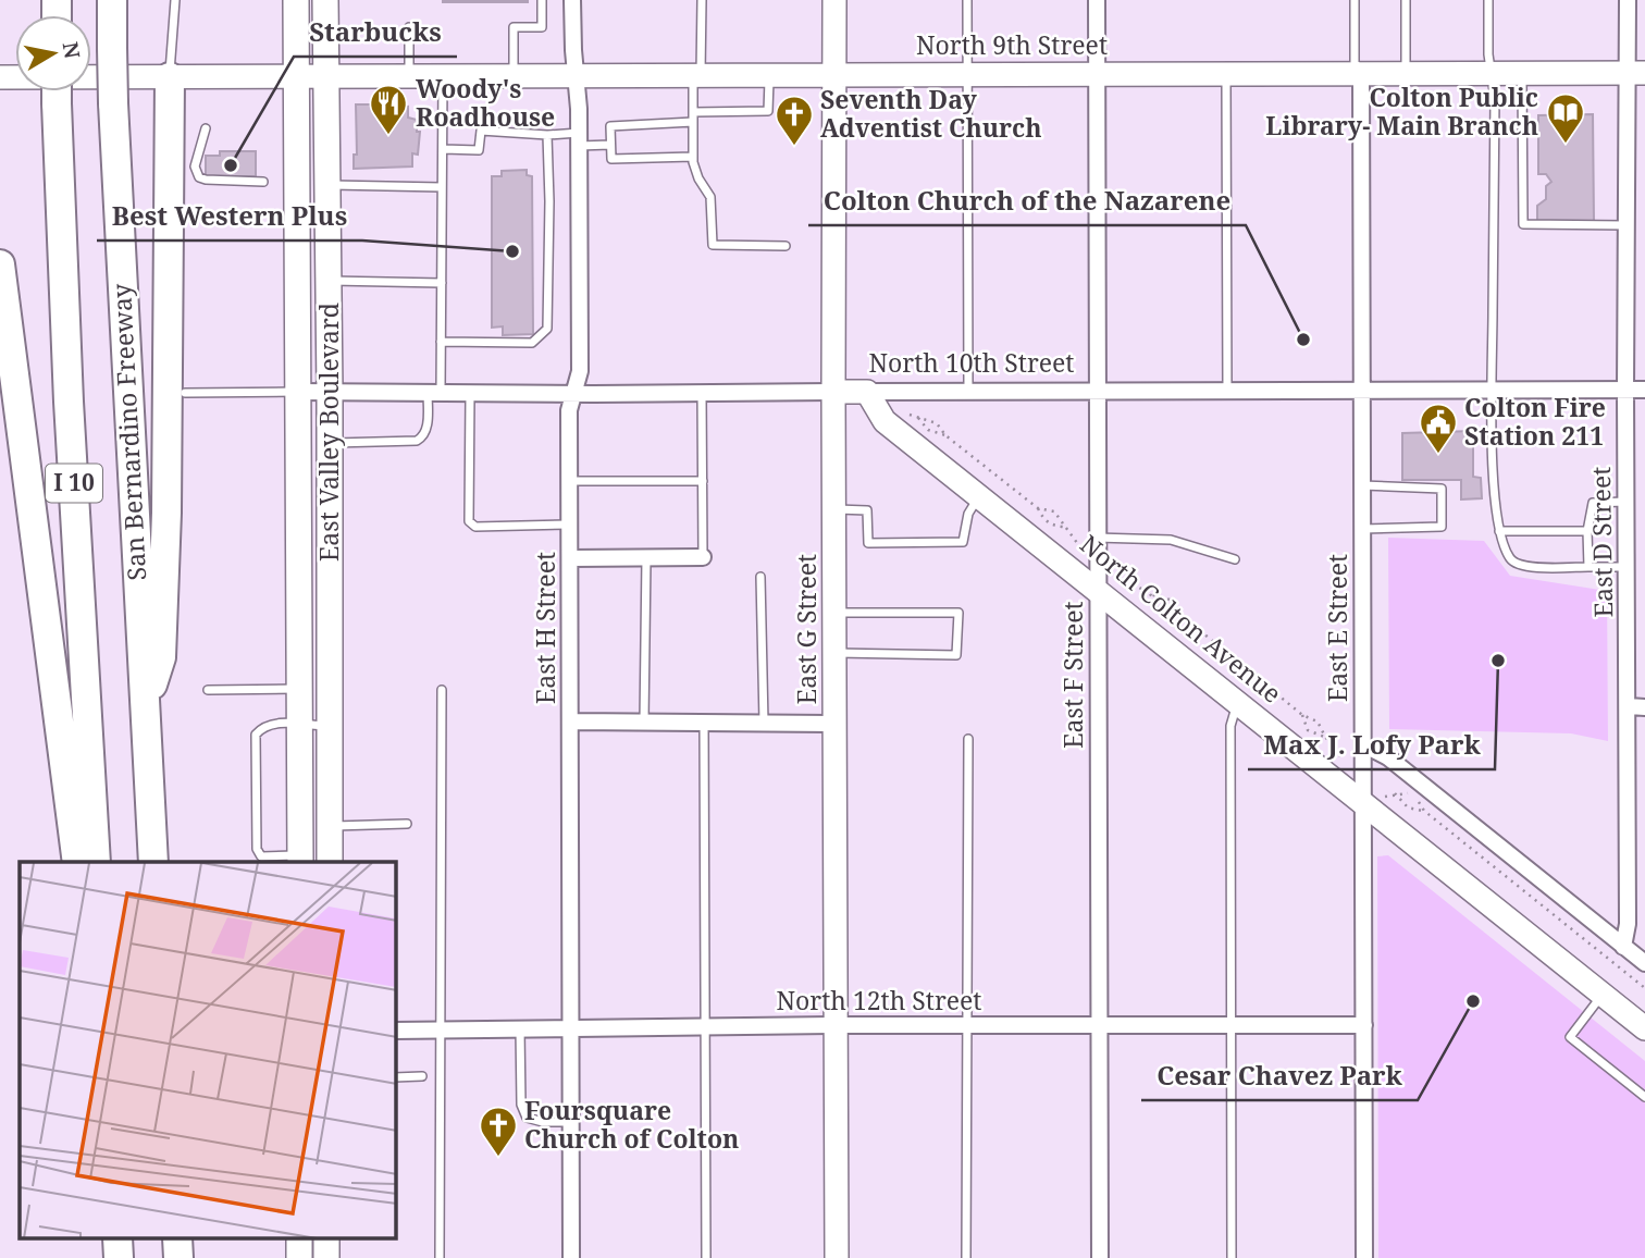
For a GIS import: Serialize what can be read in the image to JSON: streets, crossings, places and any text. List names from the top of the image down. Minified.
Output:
{"streets":{"highway":["San Bernardino Freeway","I 10"],"main road":["East Valley Boulevard"],"street":["North 9th Street","North 10th Street","East D Street","North Colton Avenue","East H Street","East E Street","East G Street","East F Street","North 12th Street"]},"crossings":[["North 9th Street","East Valley Boulevard"],["North 9th Street","East D Street"],["North 9th Street","East H Street"],["North 9th Street","East E Street"],["North 9th Street","East G Street"],["North 9th Street","East F Street"],["North 10th Street","East Valley Boulevard"],["North 10th Street","East D Street"],["North 10th Street","North Colton Avenue"],["North 10th Street","East H Street"],["North 10th Street","East E Street"],["North 10th Street","East G Street"],["North 10th Street","East F Street"],["North Colton Avenue","East E Street"],["North Colton Avenue","East F Street"],["East H Street","North 12th Street"],["East E Street","North 12th Street"],["East G Street","North 12th Street"],["East F Street","North 12th Street"]],"places":{"restaurant":["Woody's Roadhouse"],"library":["Colton Public Library- Main Branch"],"church":["Seventh Day Adventist Church","Foursquare Church of Colton"],"other":["Starbucks","Best Western Plus","Colton Church of the Nazarene","Max J. Lofy Park","Cesar Chavez Park"],"public building":["Colton Fire Station 211"]},"north":"right"}
